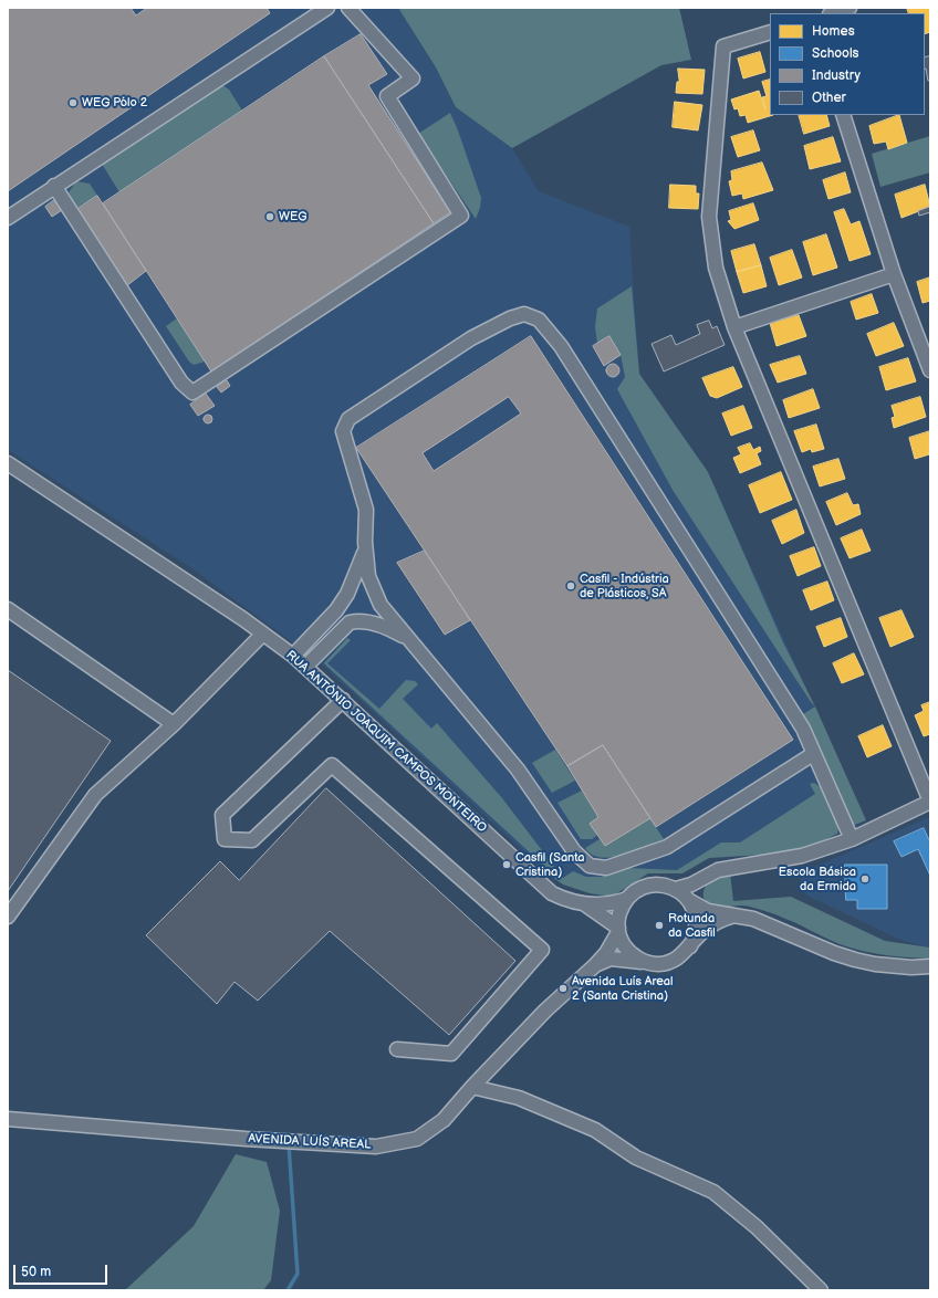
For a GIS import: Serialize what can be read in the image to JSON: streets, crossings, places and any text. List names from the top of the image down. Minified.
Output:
{"streets":{"street":["RUA ANTÓNIO JOAQUIM CAMPOS MONTEIRO","AVENIDA LUÍS AREAL"]},"crossings":[["RUA ANTÓNIO JOAQUIM CAMPOS MONTEIRO","AVENIDA LUÍS AREAL"]],"places":["WEG Pólo 2","WEG","Casfil - Indústria de Plásticos, SA","Casfil (Santa Cristina)","Escola Básica da Ermida","Rotunda da Casfil","Avenida Luís Areal 2 (Santa Cristina)"],"legend":["Homes","Schools","Industry","Other"],"scale_bar":"50 m"}
